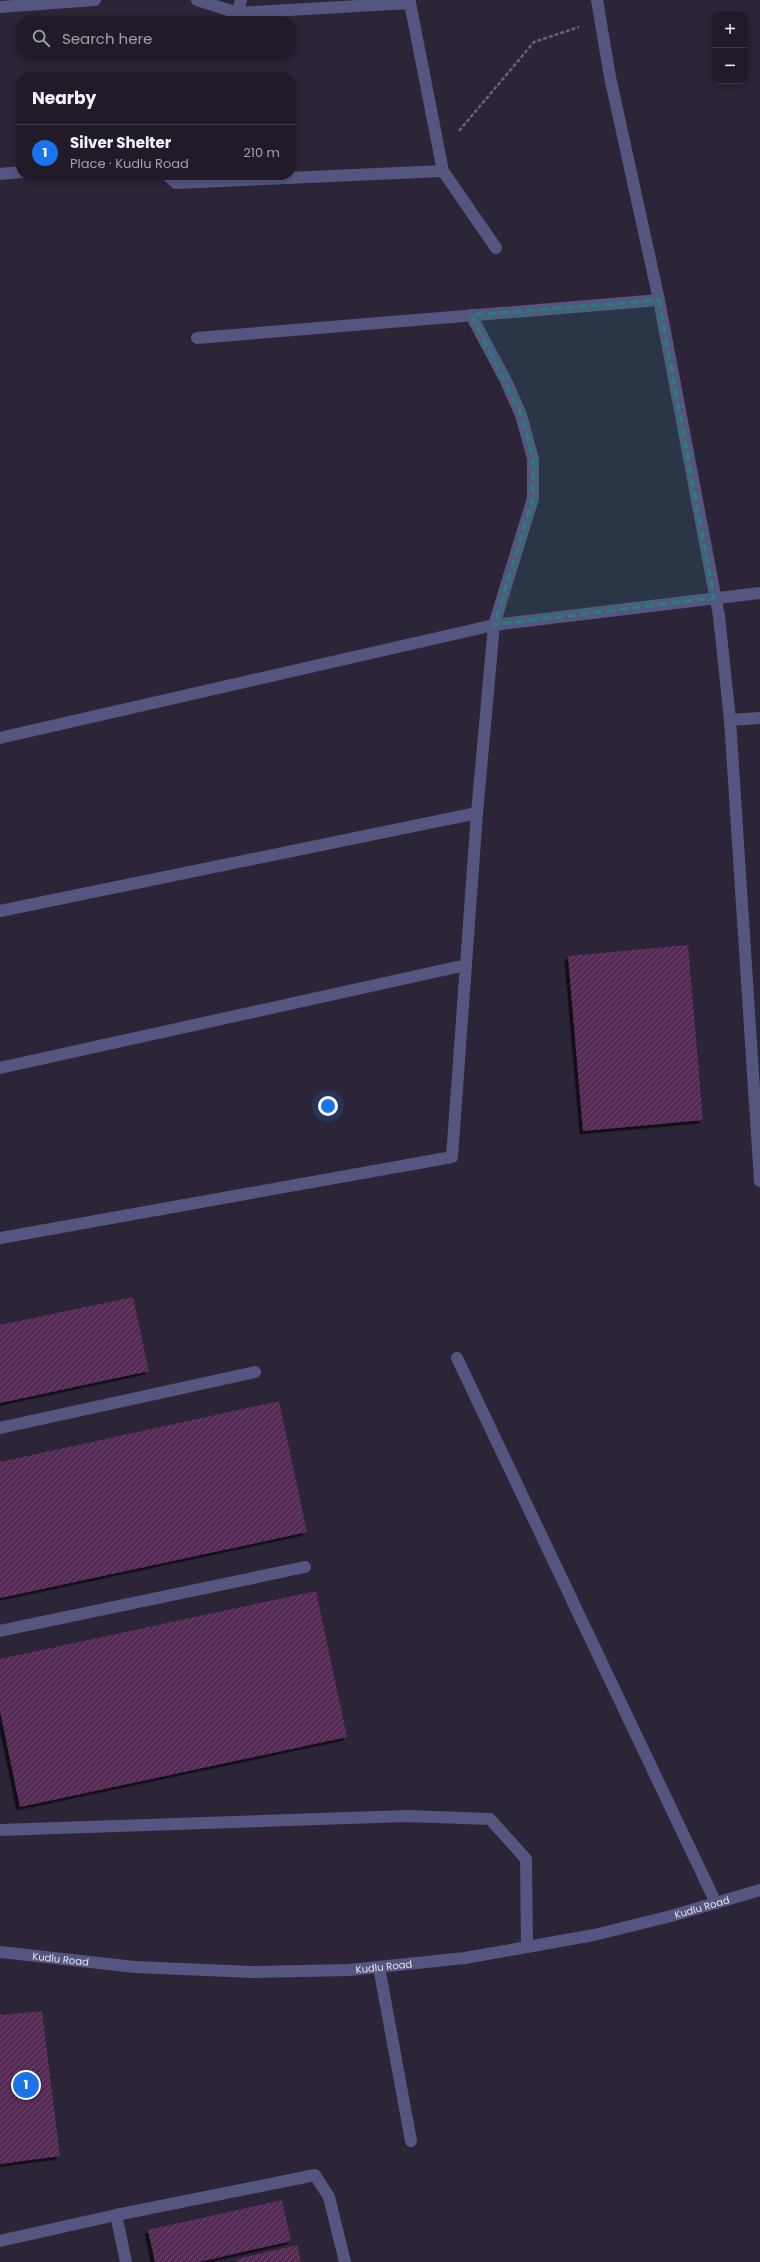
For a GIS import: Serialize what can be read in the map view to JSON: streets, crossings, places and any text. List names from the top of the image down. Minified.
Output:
{"streets":{"street":["Kudlu Road"]},"page":{"map_buttons":["+","−"],"search":"Search here","heading":"Nearby","list":[{"mark":"1","name":"Silver Shelter","note":"Place · Kudlu Road","value":"210 m"}],"pins":"1"}}
